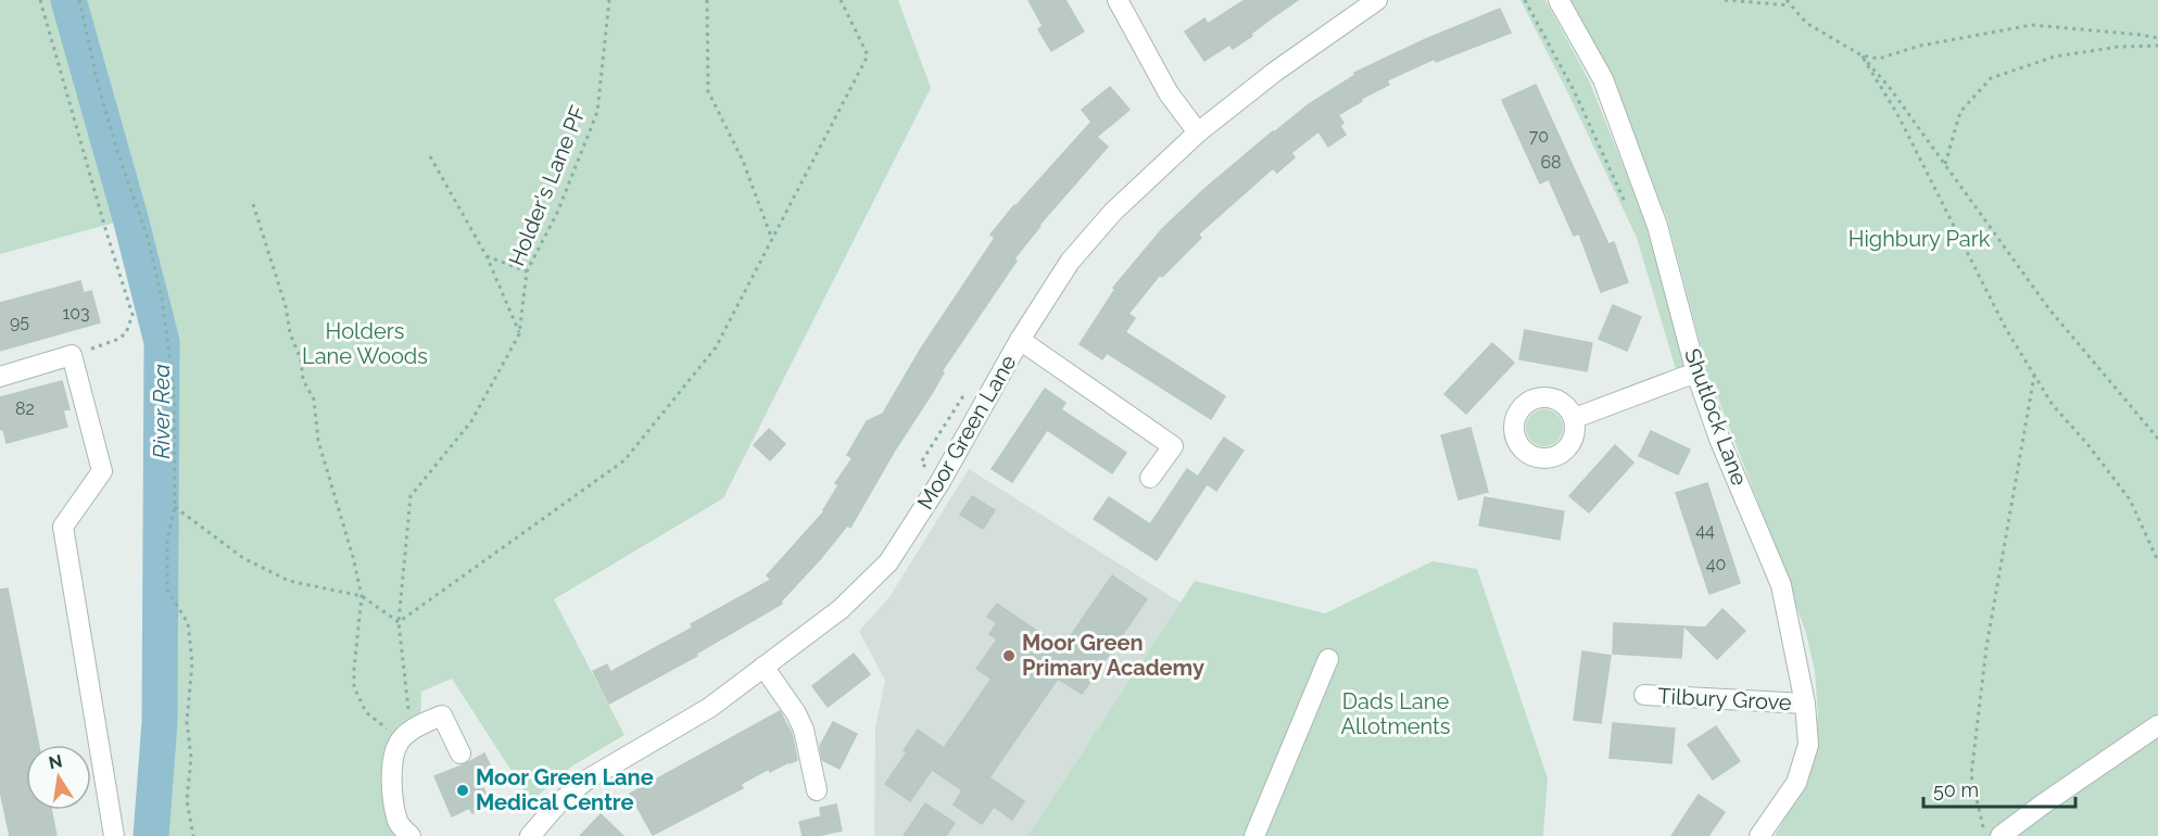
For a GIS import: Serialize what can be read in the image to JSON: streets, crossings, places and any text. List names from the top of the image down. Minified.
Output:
{"streets":{"street":["Shutlock Lane","Moor Green Lane","Tilbury Grove"],"path":["Holder's Lane PF"]},"crossings":[["Shutlock Lane","Tilbury Grove"]],"water":["River Rea"],"parks":["Highbury Park","Holders Lane Woods","Dads Lane Allotments"],"places":["Moor Green Primary Academy","Moor Green Lane Medical Centre"],"house_numbers":["70","68","103","95","82","44","40"],"scale_bar":"50 m","north":"top"}
